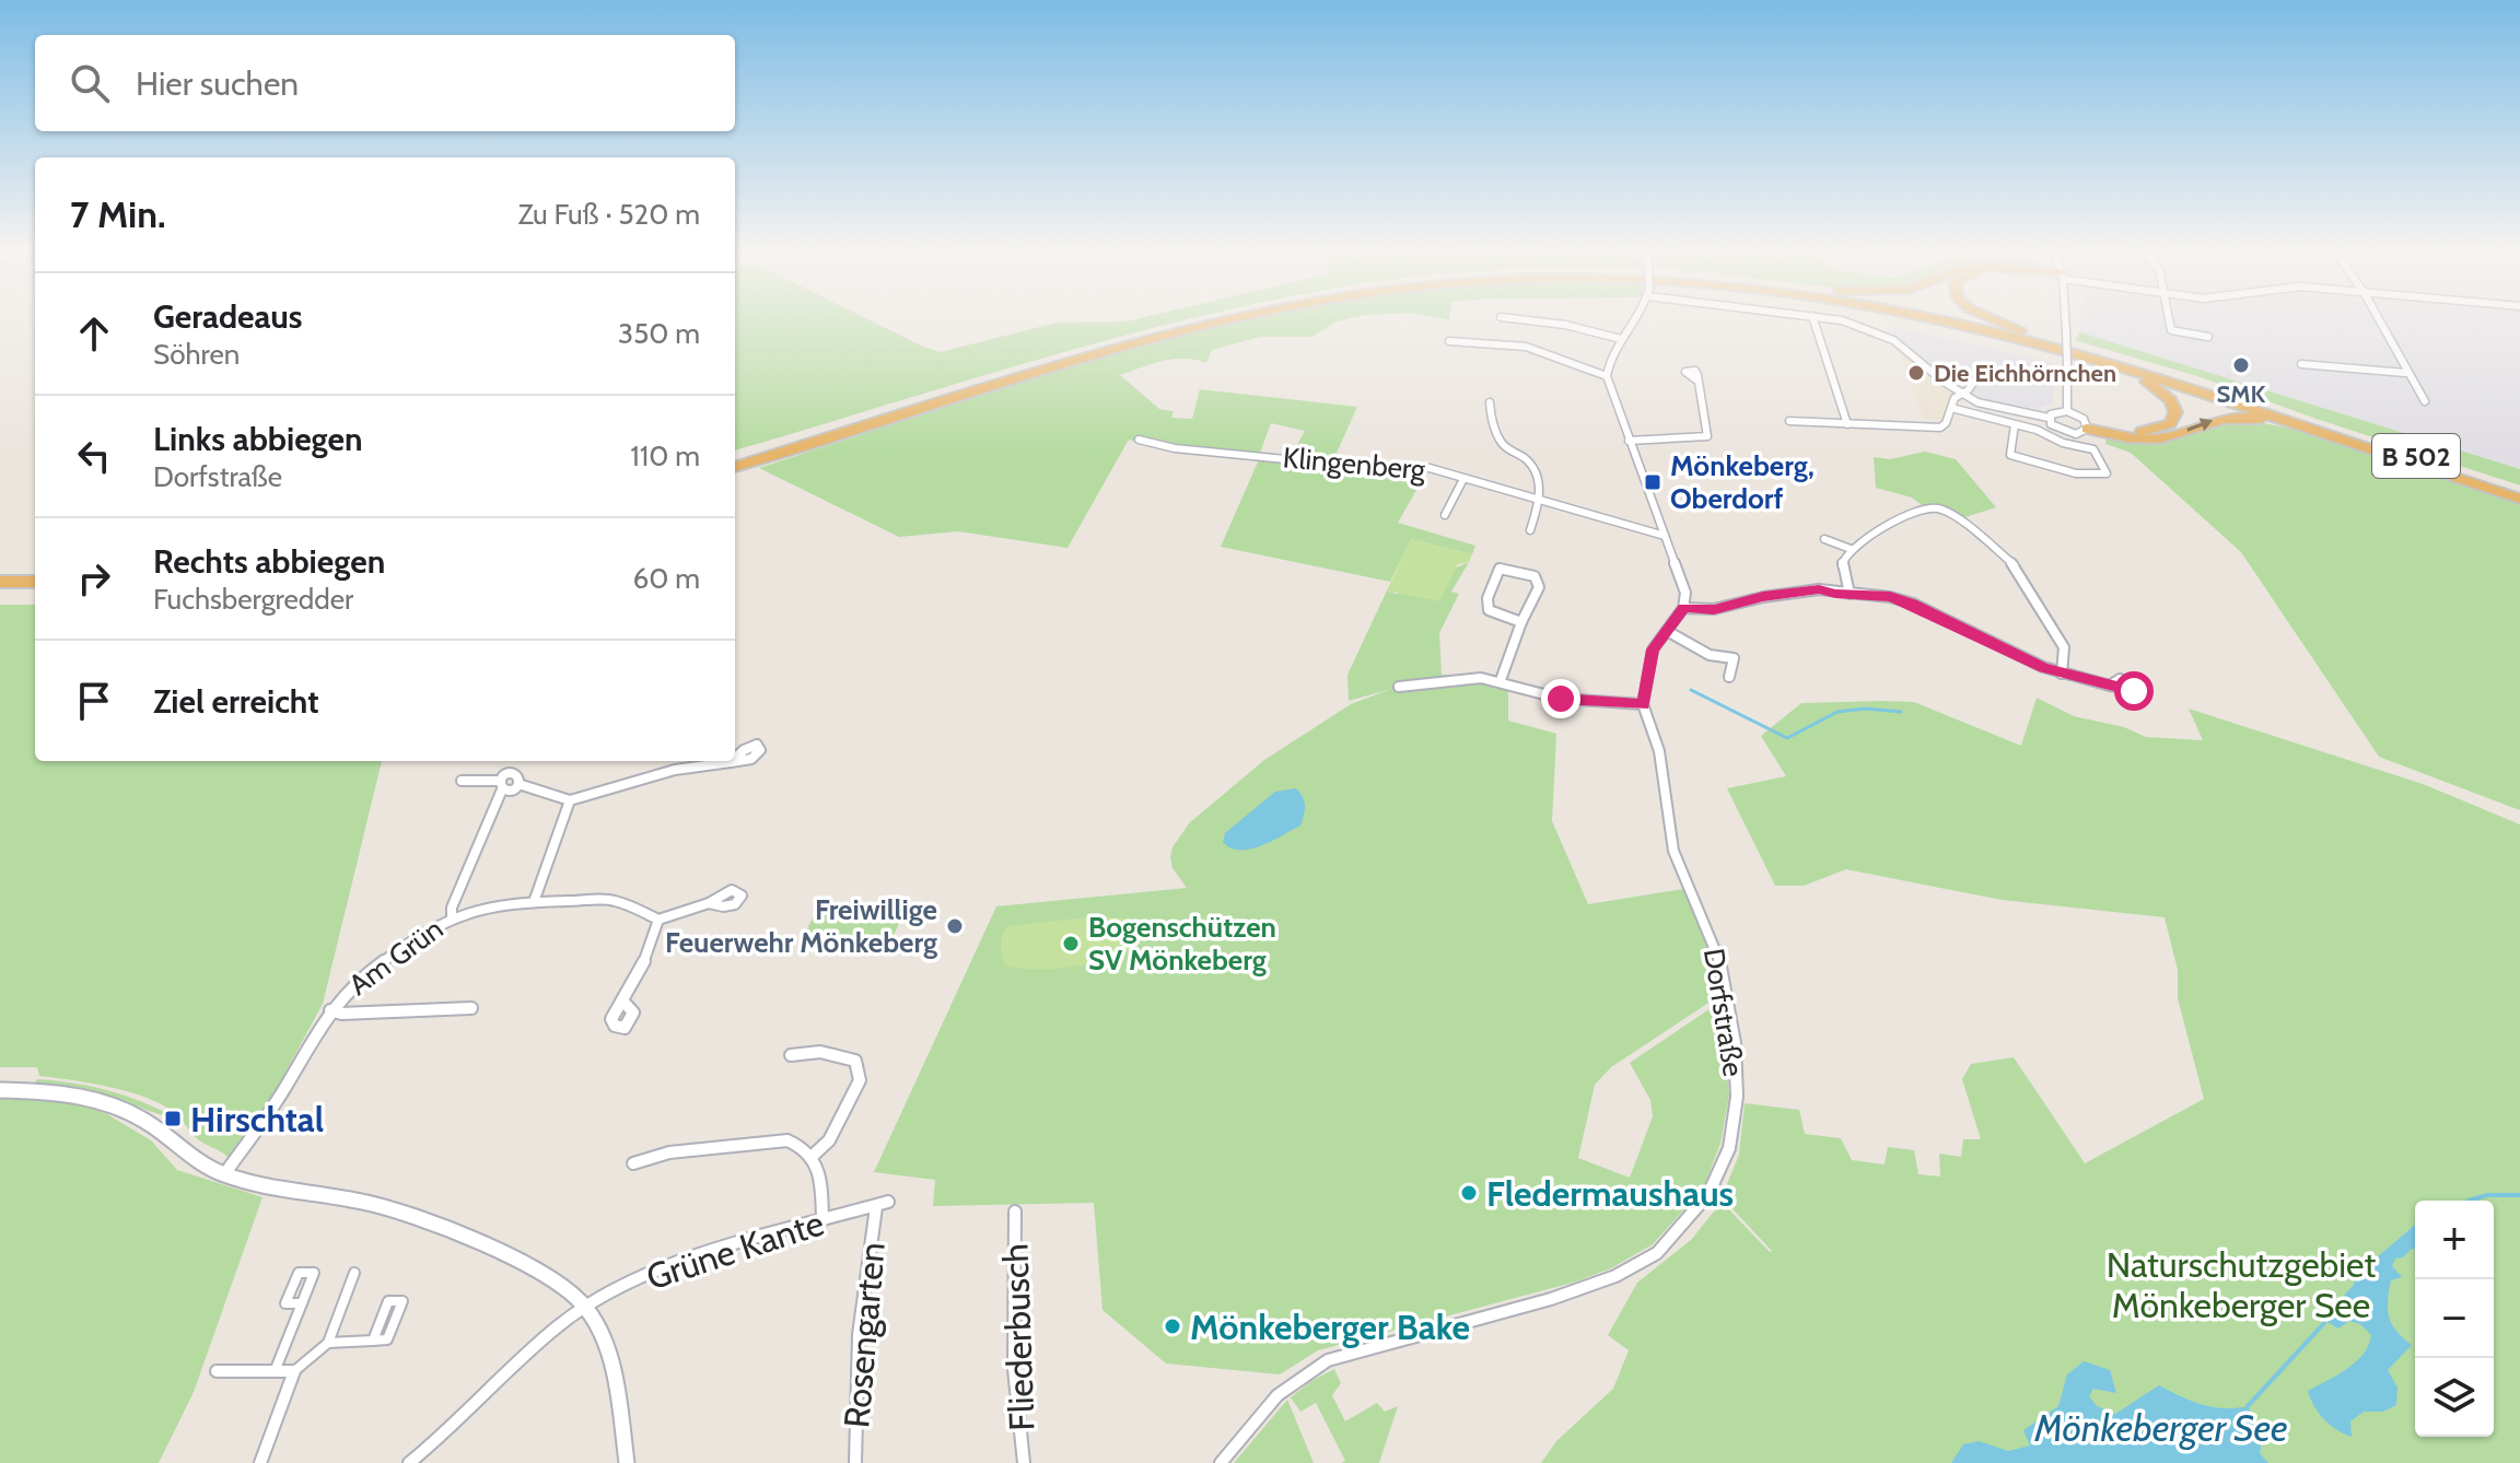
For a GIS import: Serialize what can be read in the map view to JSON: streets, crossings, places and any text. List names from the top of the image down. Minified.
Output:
{"streets":{"highway":["B 502"],"street":["Klingenberg","Am Grün","Dorfstraße","Grüne Kante","Rosengarten","Fliederbusch"]},"crossings":[["Grüne Kante","Rosengarten"]],"water":["Mönkeberger See"],"parks":["Naturschutzgebiet Mönkeberger See"],"places":{"other":["SMK","Die Eichhörnchen","Freiwillige Feuerwehr Mönkeberg","Bogenschützen SV Mönkeberg","Fledermaushaus","Mönkeberger Bake"],"transit":["Mönkeberg, Oberdorf","Hirschtal"]},"page":{"search":"Hier suchen","heading":["7 Min.","Zu Fuß · 520 m"],"list":[["Geradeaus","Söhren","350 m"],["Links abbiegen","Dorfstraße","110 m"],["Rechts abbiegen","Fuchsbergredder","60 m"],"Ziel erreicht"],"map_buttons":["+","−"]}}
